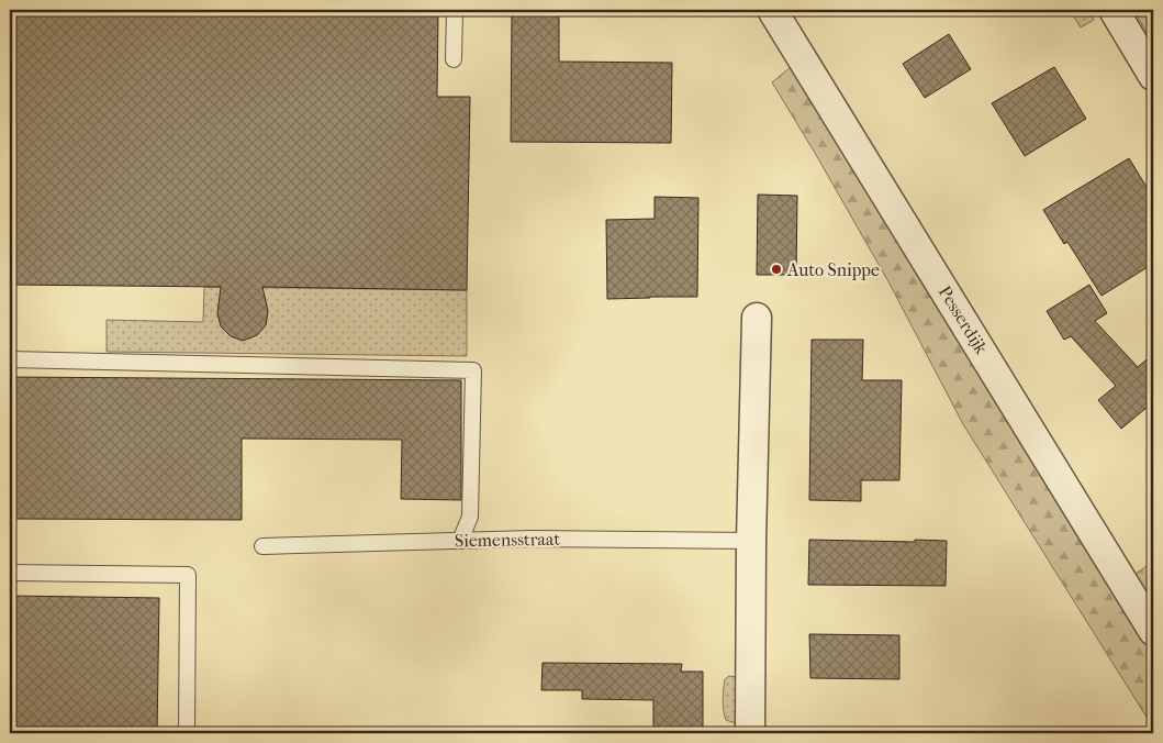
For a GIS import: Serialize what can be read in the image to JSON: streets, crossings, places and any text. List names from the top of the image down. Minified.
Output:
{"streets":{"street":["Pesserdijk"],"lane":["Siemensstraat"]},"places":["Auto Snippe"]}
